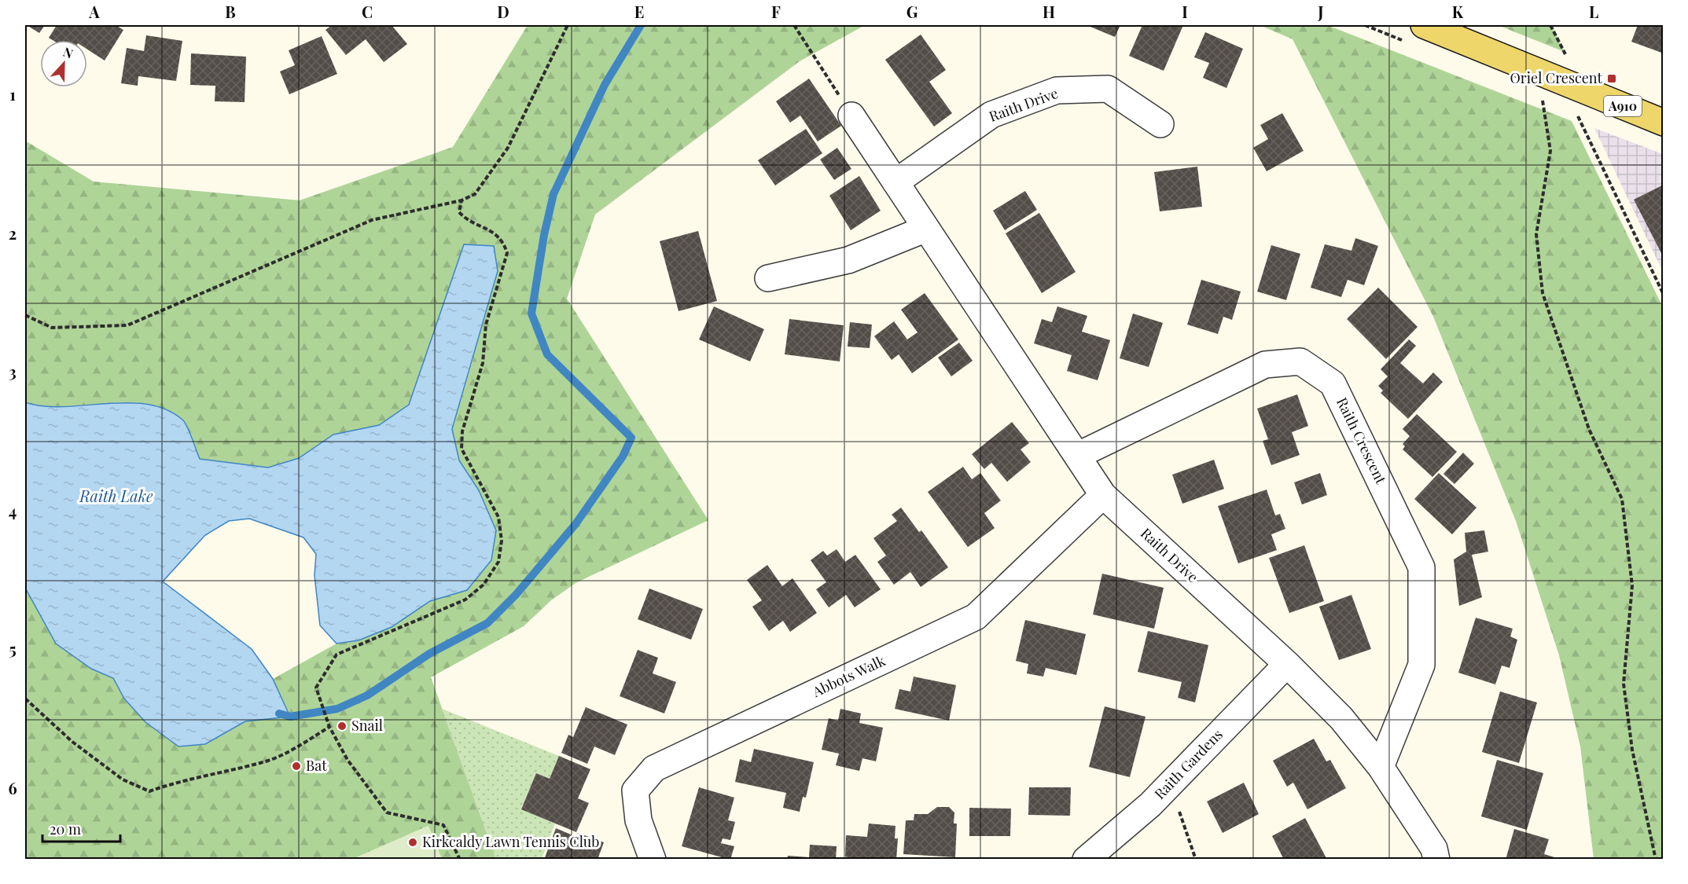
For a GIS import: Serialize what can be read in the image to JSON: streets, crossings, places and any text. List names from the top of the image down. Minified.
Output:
{"streets":{"main road":["A910"],"street":["Raith Drive","Raith Crescent","Abbots Walk","Raith Gardens"]},"crossings":[["Raith Drive","Raith Crescent"],["Raith Drive","Abbots Walk"],["Raith Drive","Raith Gardens"]],"water":["Raith Lake"],"places":{"transit":["Oriel Crescent"],"other":["Snail","Bat","Kirkcaldy Lawn Tennis Club"]},"scale_bar":"20 m","north":"top","grid":{"columns":["A","B","C","D","E","F","G","H","I","J","K","L"],"rows":["1","2","3","4","5","6"]}}
